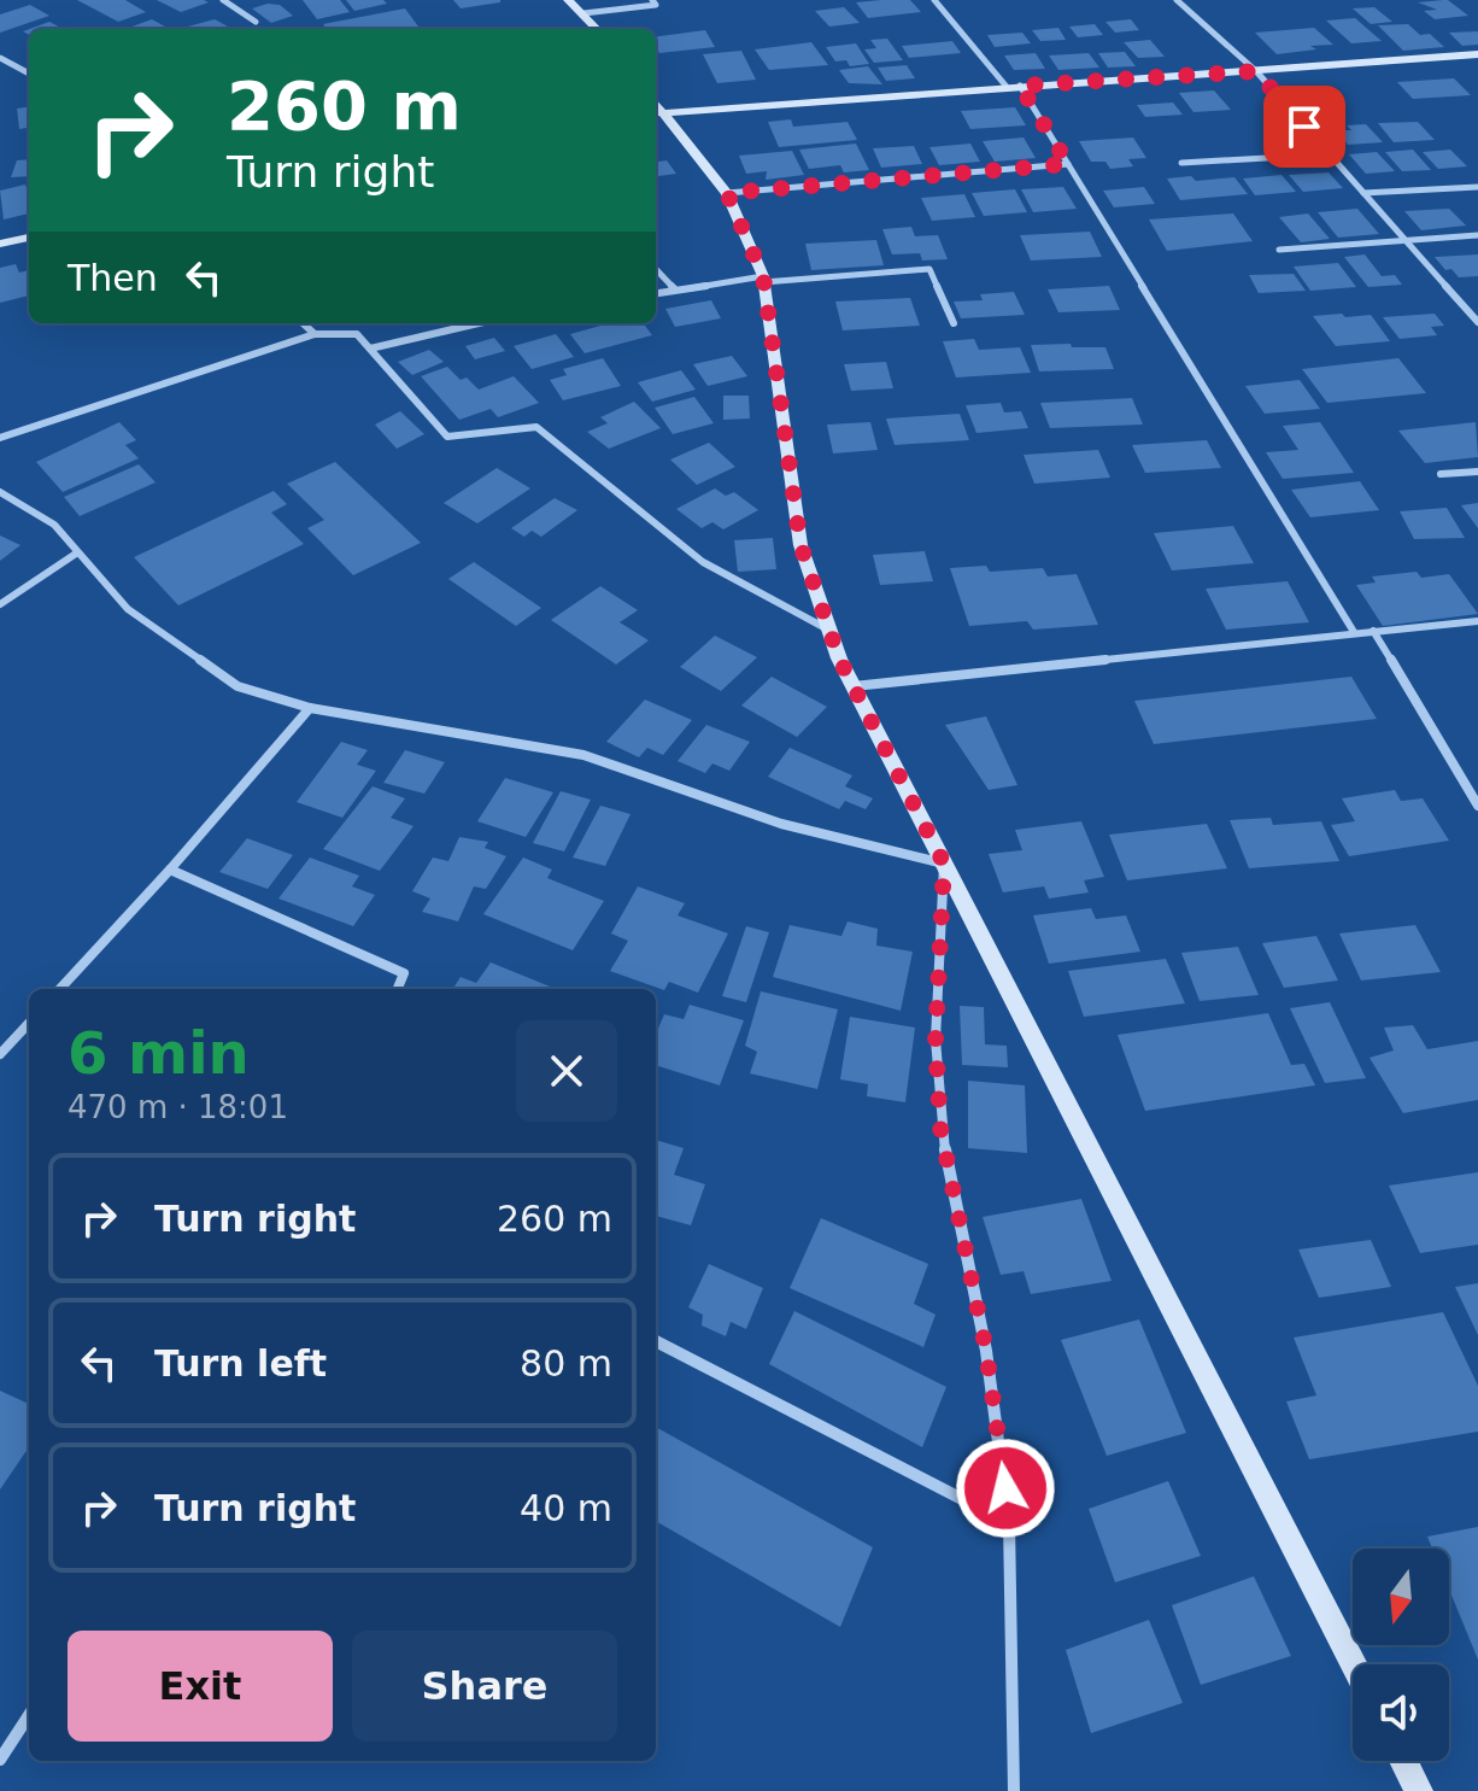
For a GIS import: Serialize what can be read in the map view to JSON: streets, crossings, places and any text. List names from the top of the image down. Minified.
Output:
{"north":"bottom","page":{"turn":["260 m","Turn right"],"then":"Then","heading":["6 min","470 m · 18:01"],"list":[{"name":"Turn right","value":"260 m"},{"name":"Turn left","value":"80 m"},{"name":"Turn right","value":"40 m"}],"buttons":["Exit","Share"]}}
